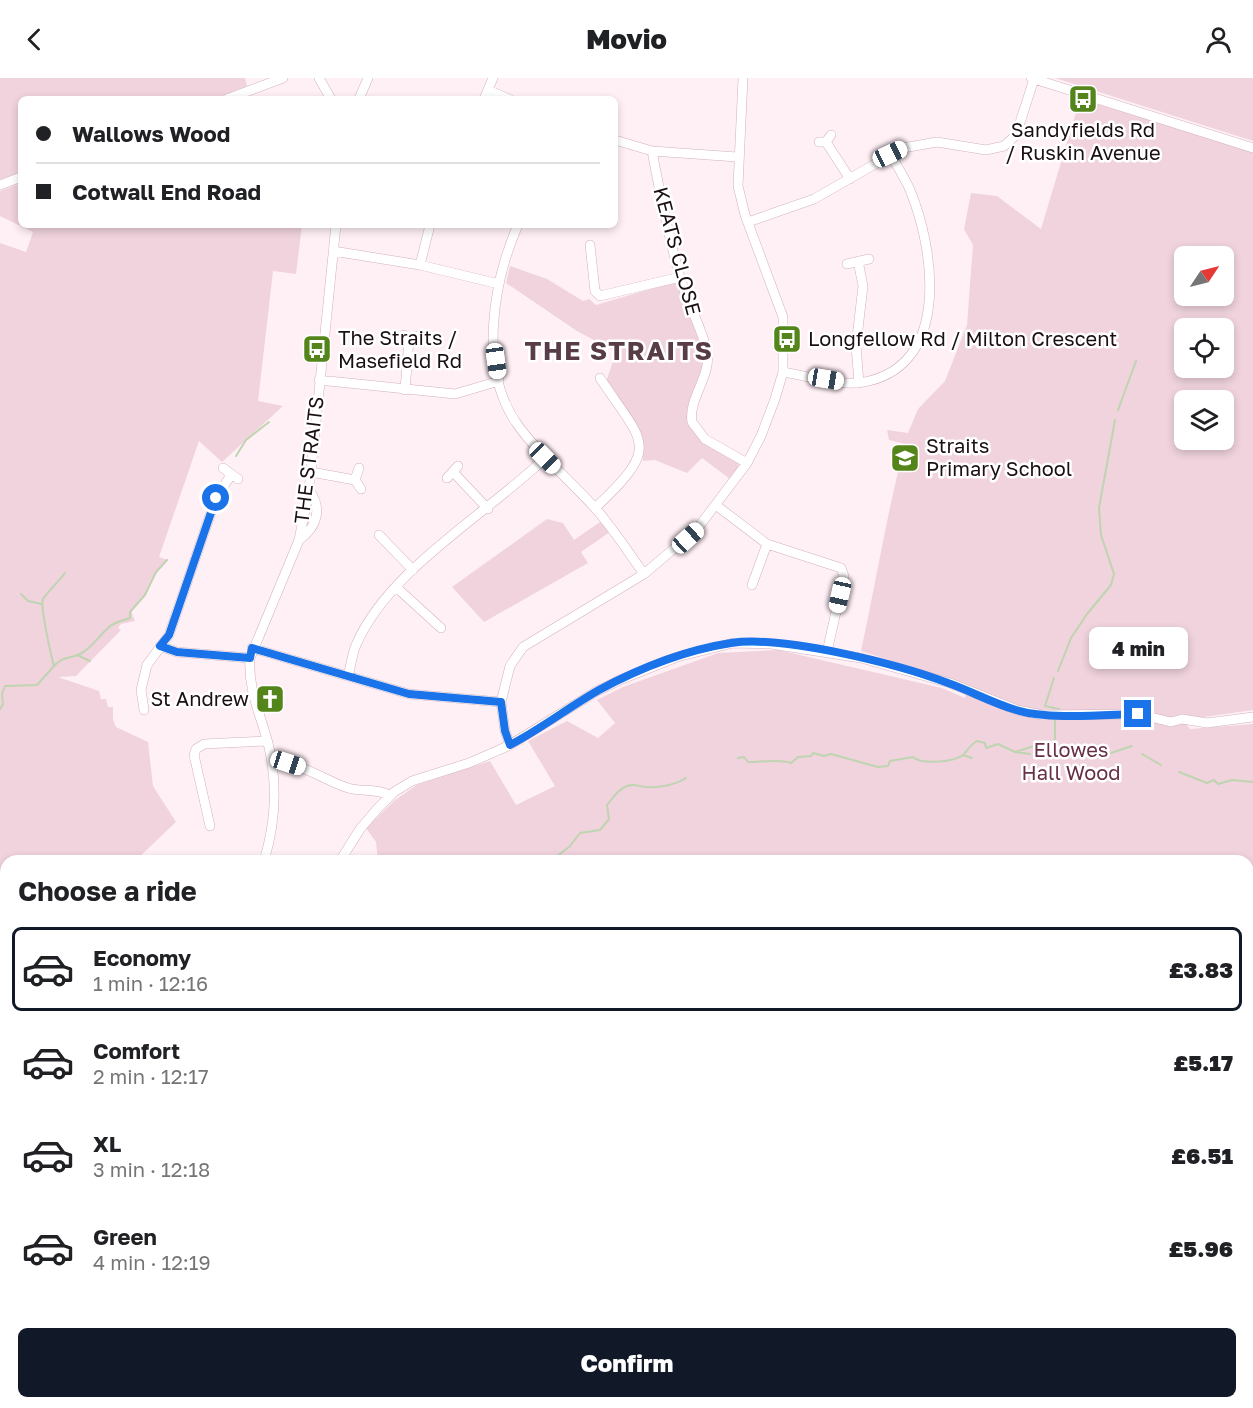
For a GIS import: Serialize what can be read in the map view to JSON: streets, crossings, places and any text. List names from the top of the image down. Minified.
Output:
{"streets":{"street":["KEATS CLOSE","THE STRAITS"]},"districts":["THE STRAITS"],"parks":["Ellowes Hall Wood"],"places":{"bus stop":["Sandyfields Rd / Ruskin Avenue","Longfellow Rd / Milton Crescent","The Straits / Masefield Rd"],"school or university":["Straits Primary School"],"church":["St Andrew"]},"north":"top right","page":{"header":"Movio","banner":["Wallows Wood","Cotwall End Road"],"bubble":"4 min","heading":"Choose a ride","list":[{"name":"Economy","note":"1 min · 12:16","value":"£3.83"},{"name":"Comfort","note":"2 min · 12:17","value":"£5.17"},{"name":"XL","note":"3 min · 12:18","value":"£6.51"},{"name":"Green","note":"4 min · 12:19","value":"£5.96"}],"buttons":"Confirm"}}
